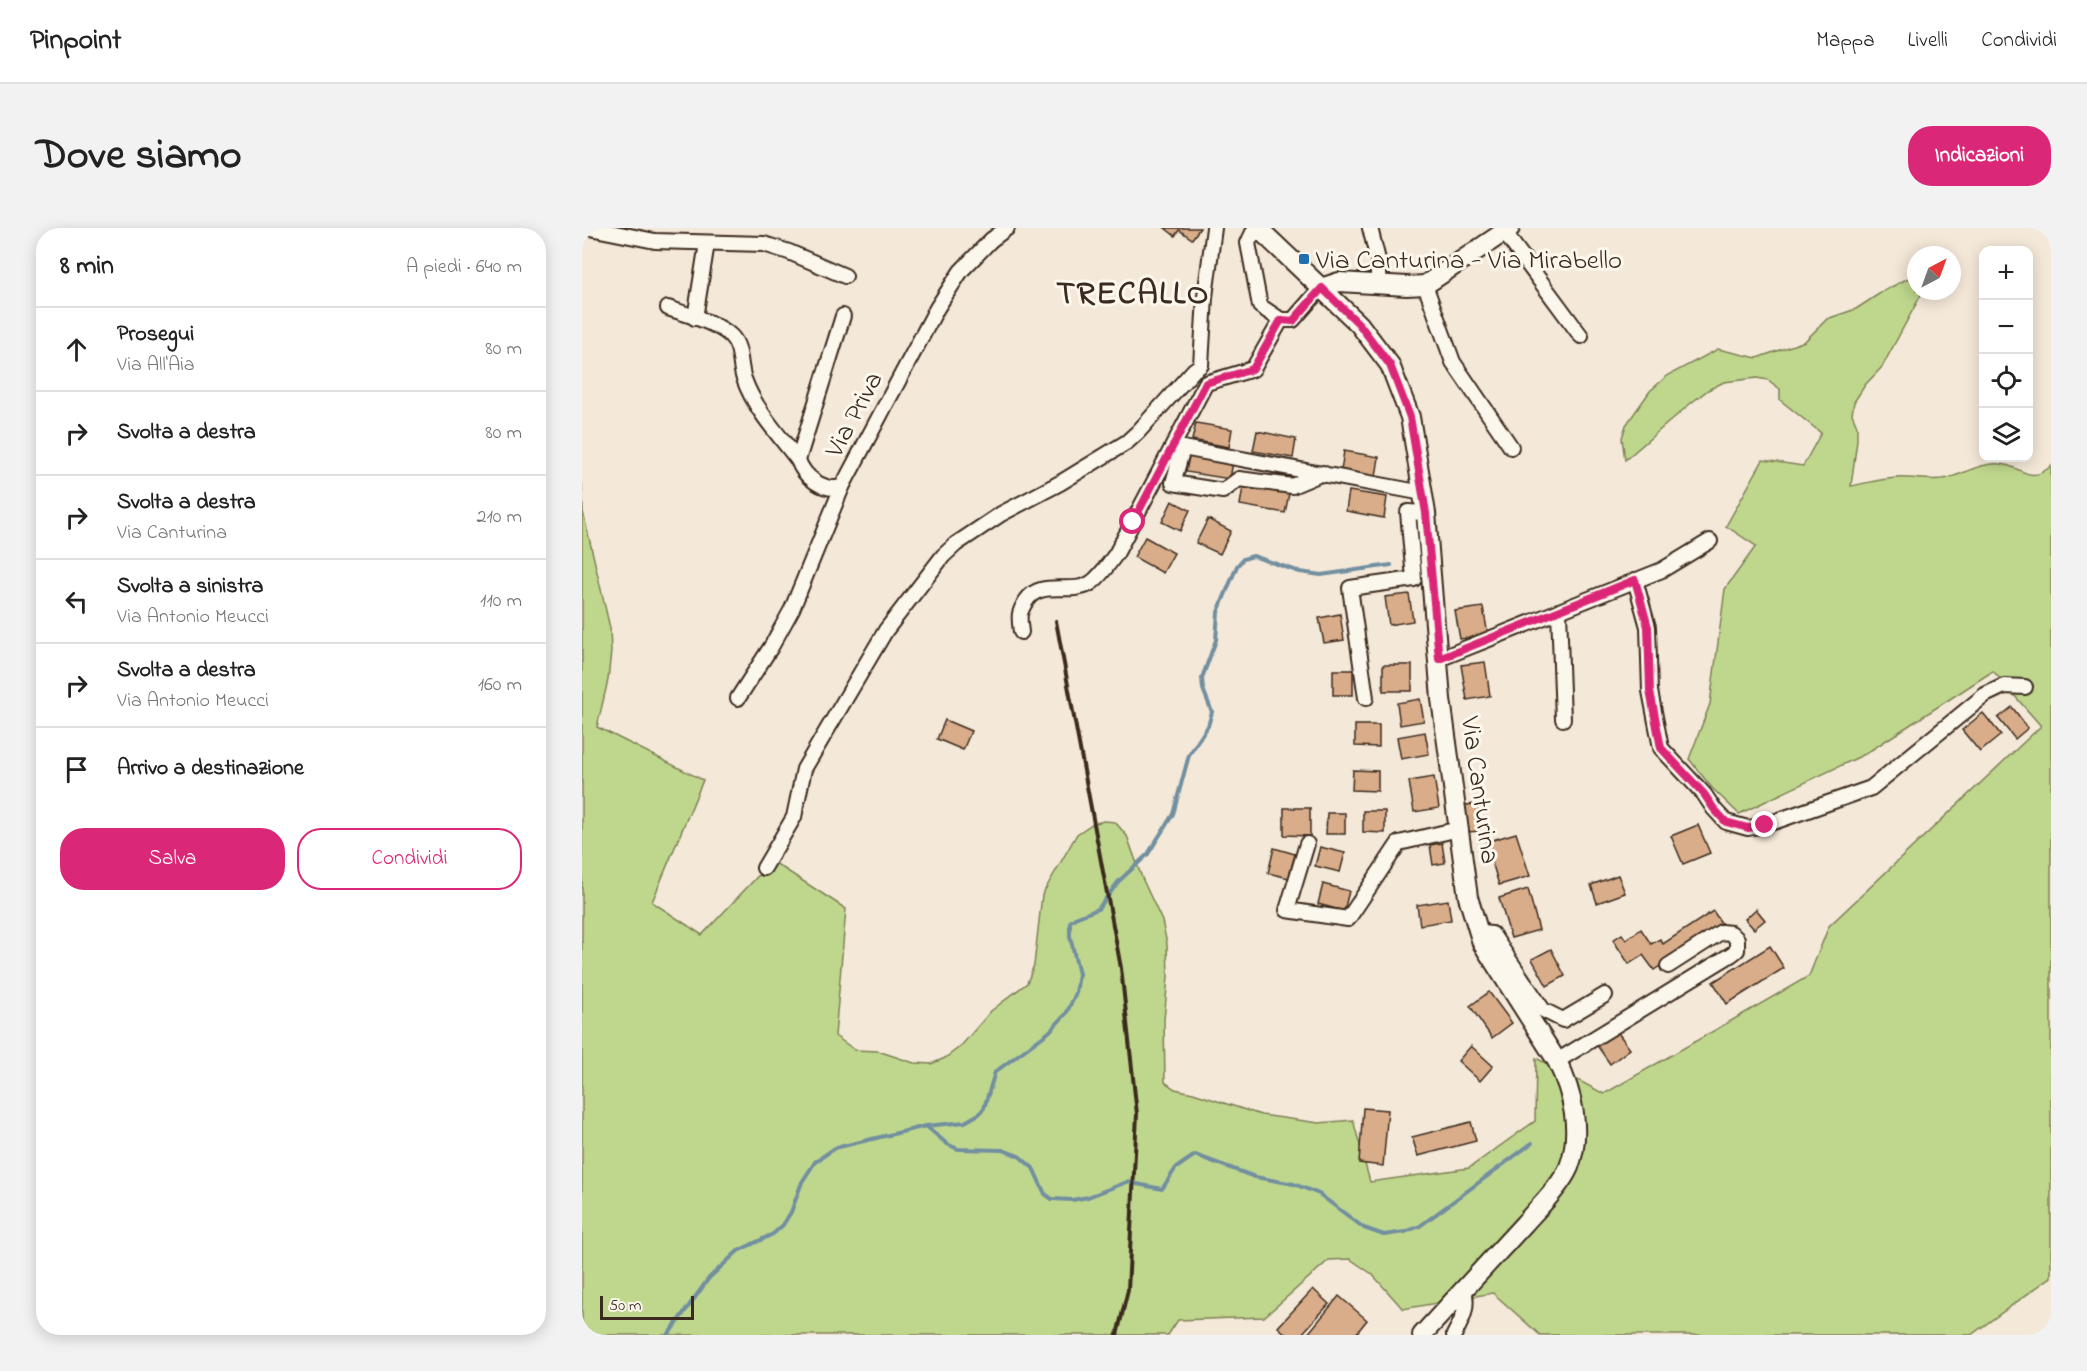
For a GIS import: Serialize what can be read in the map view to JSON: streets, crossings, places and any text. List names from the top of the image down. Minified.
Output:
{"streets":{"main road":["Via Canturina"],"street":["Via Priva"]},"districts":["TRECALLO"],"places":{"transit":["Via Canturina - Via Mirabello"]},"scale_bar":"50 m","north":"top right","page":{"header":"Pinpoint","nav":["Mappa","Livelli","Condividi"],"title":"Dove siamo","buttons":["Indicazioni",["Salva","Condividi"]],"heading":["8 min","A piedi · 640 m"],"map_buttons":["+","−"],"list":[["Prosegui","Via All'Aia","80 m"],["Svolta a destra","80 m"],["Svolta a destra","Via Canturina","210 m"],["Svolta a sinistra","Via Antonio Meucci","110 m"],["Svolta a destra","Via Antonio Meucci","160 m"],"Arrivo a destinazione"],"scale":"50 m"}}
